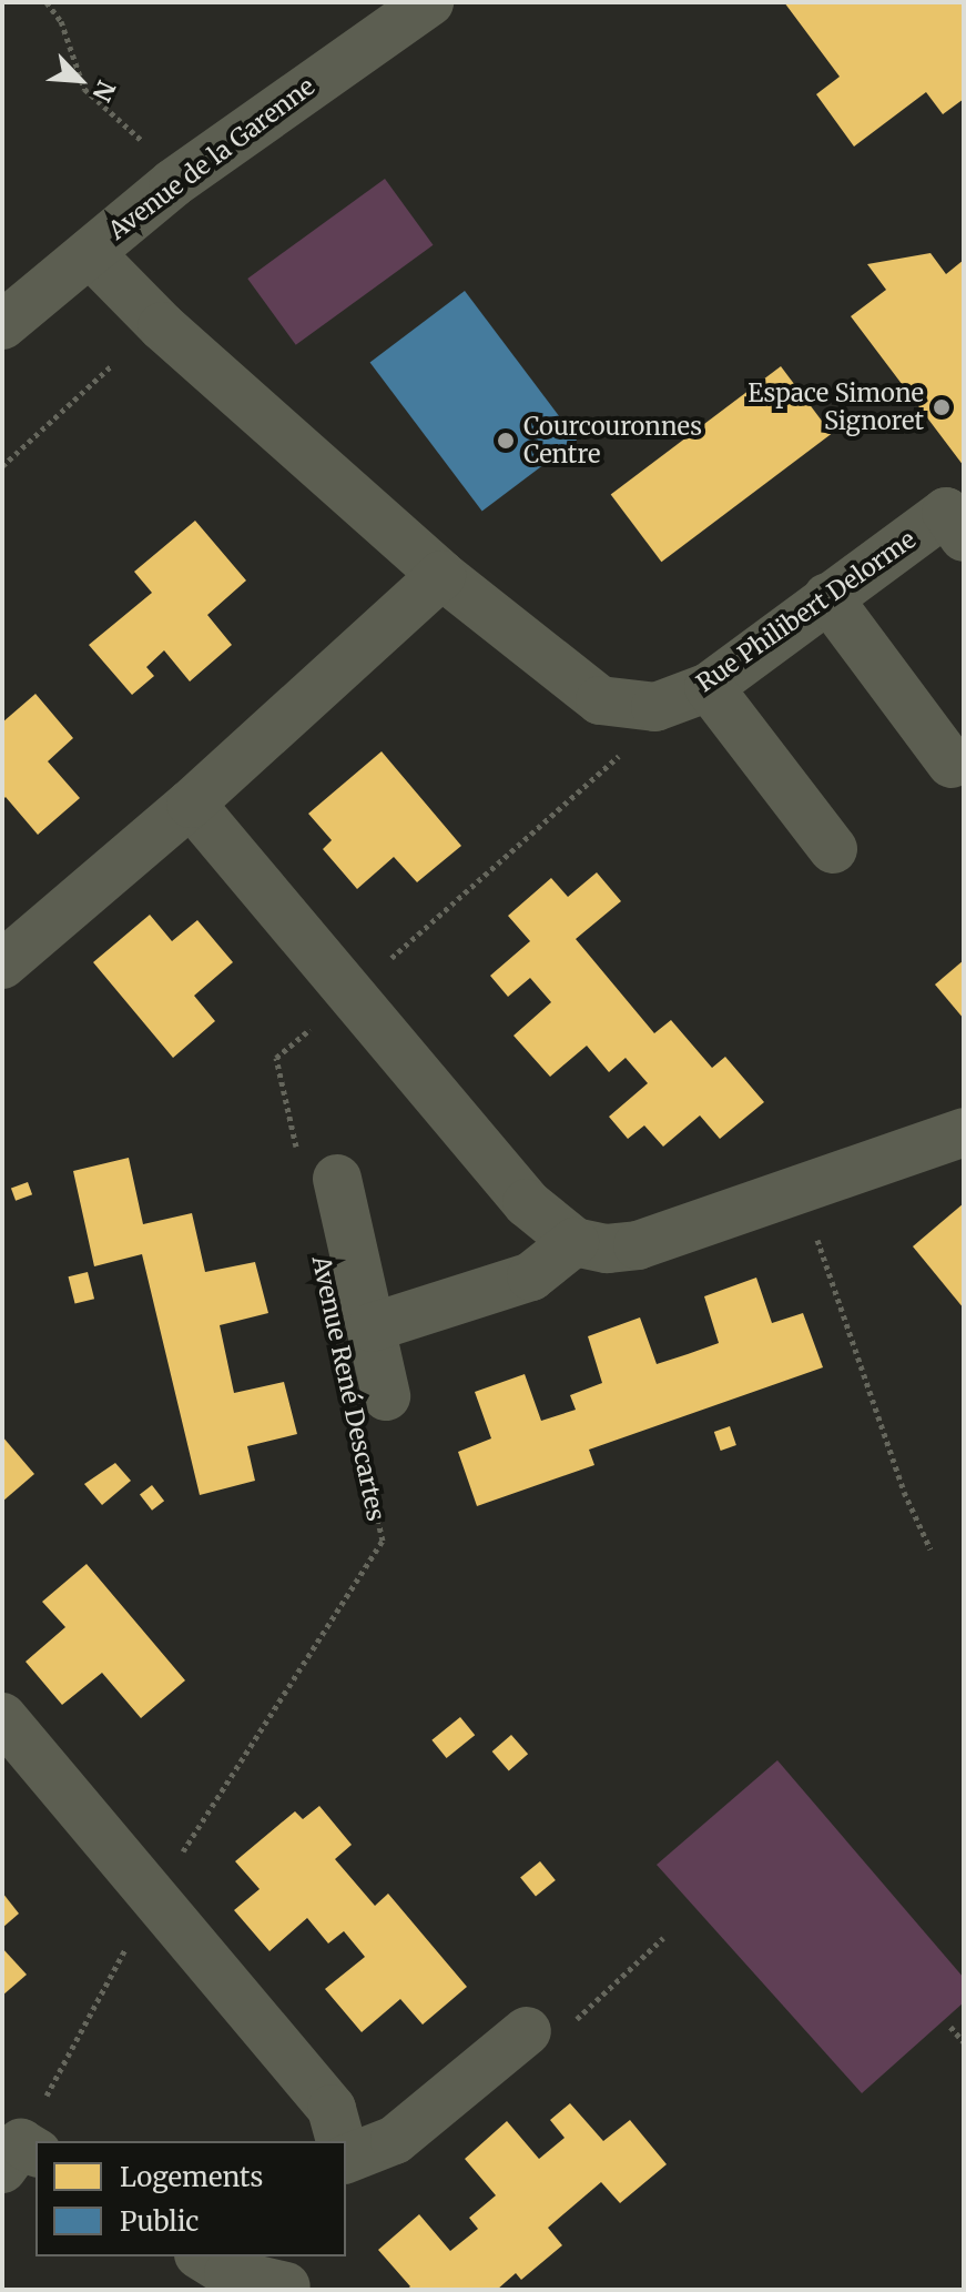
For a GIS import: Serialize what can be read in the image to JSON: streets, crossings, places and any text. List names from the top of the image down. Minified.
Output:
{"streets":{"street":["Avenue de la Garenne","Rue Philibert Delorme","Avenue René Descartes"]},"crossings":[["Avenue de la Garenne","Rue Philibert Delorme"]],"places":["Espace Simone Signoret","Courcouronnes Centre"],"legend":["Logements","Public"],"north":"bottom right"}
